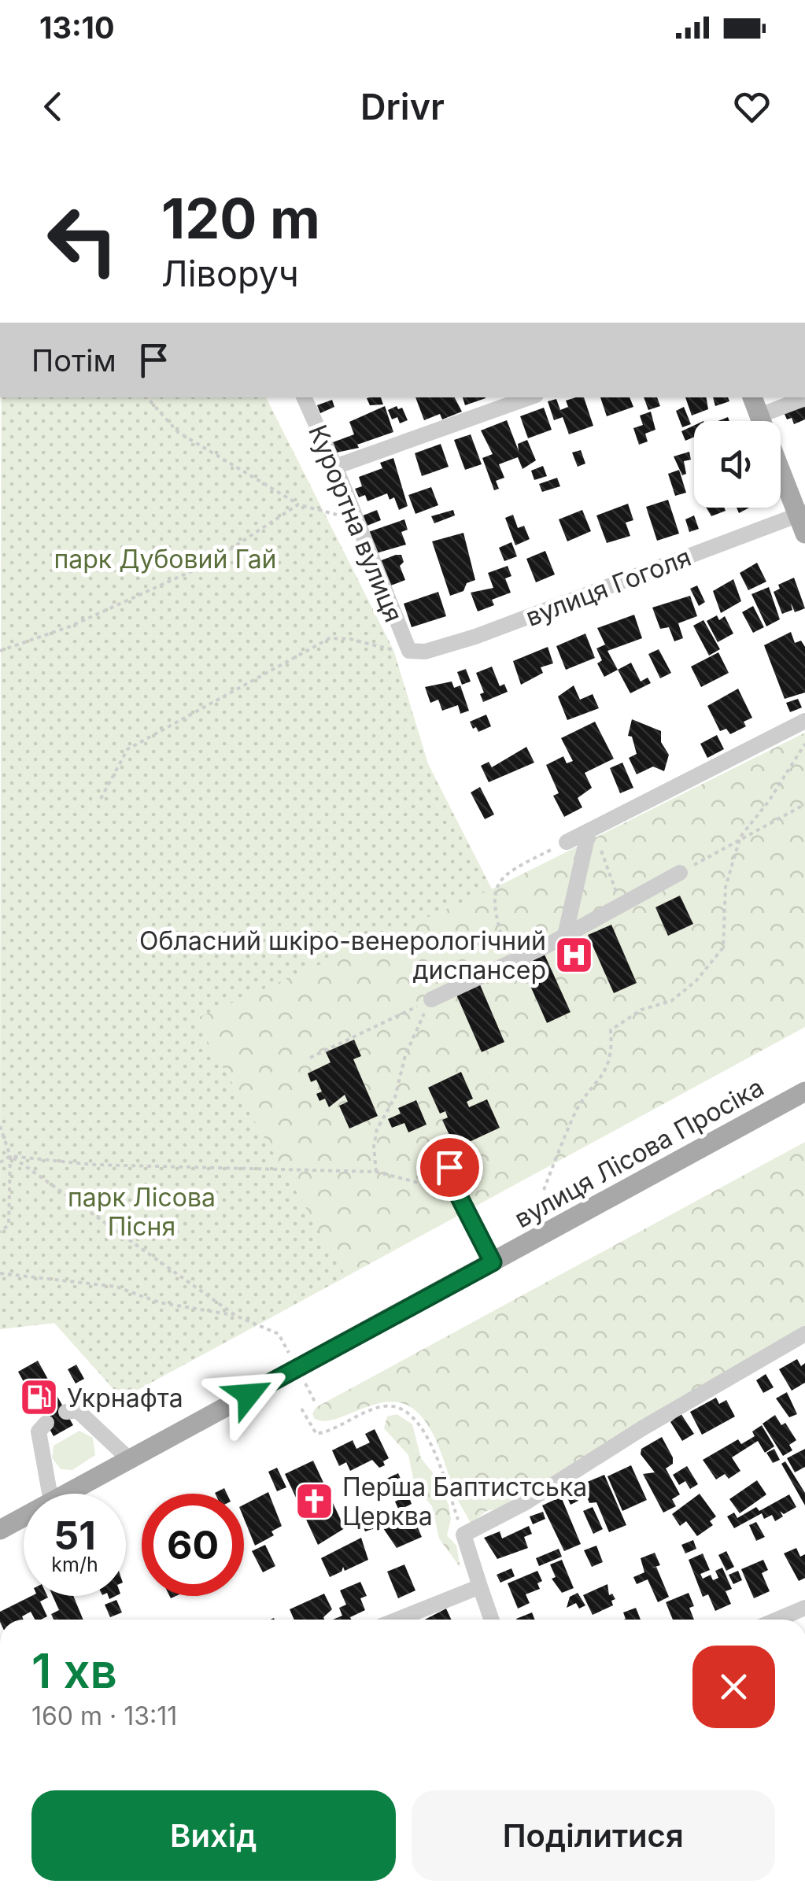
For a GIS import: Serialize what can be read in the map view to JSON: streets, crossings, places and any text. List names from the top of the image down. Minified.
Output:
{"streets":{"main road":["вулиця Лісова Просіка"],"street":["Курортна вулиця","вулиця Гоголя"]},"crossings":[["Курортна вулиця","вулиця Гоголя"]],"parks":["парк Дубовий Гай","парк Лісова Пісня"],"places":{"hospital":["Обласний шкіро-венерологічний диспансер"],"fuel station":["Укрнафта"],"church":["Перша Баптистська Церква"]},"page":{"status":"13:10","header":"Drivr","turn":["120 m","Ліворуч"],"then":"Потім","speed":"51 km/h","limit":"60","heading":["1 хв","160 m · 13:11"],"buttons":["Вихід","Поділитися"]}}
